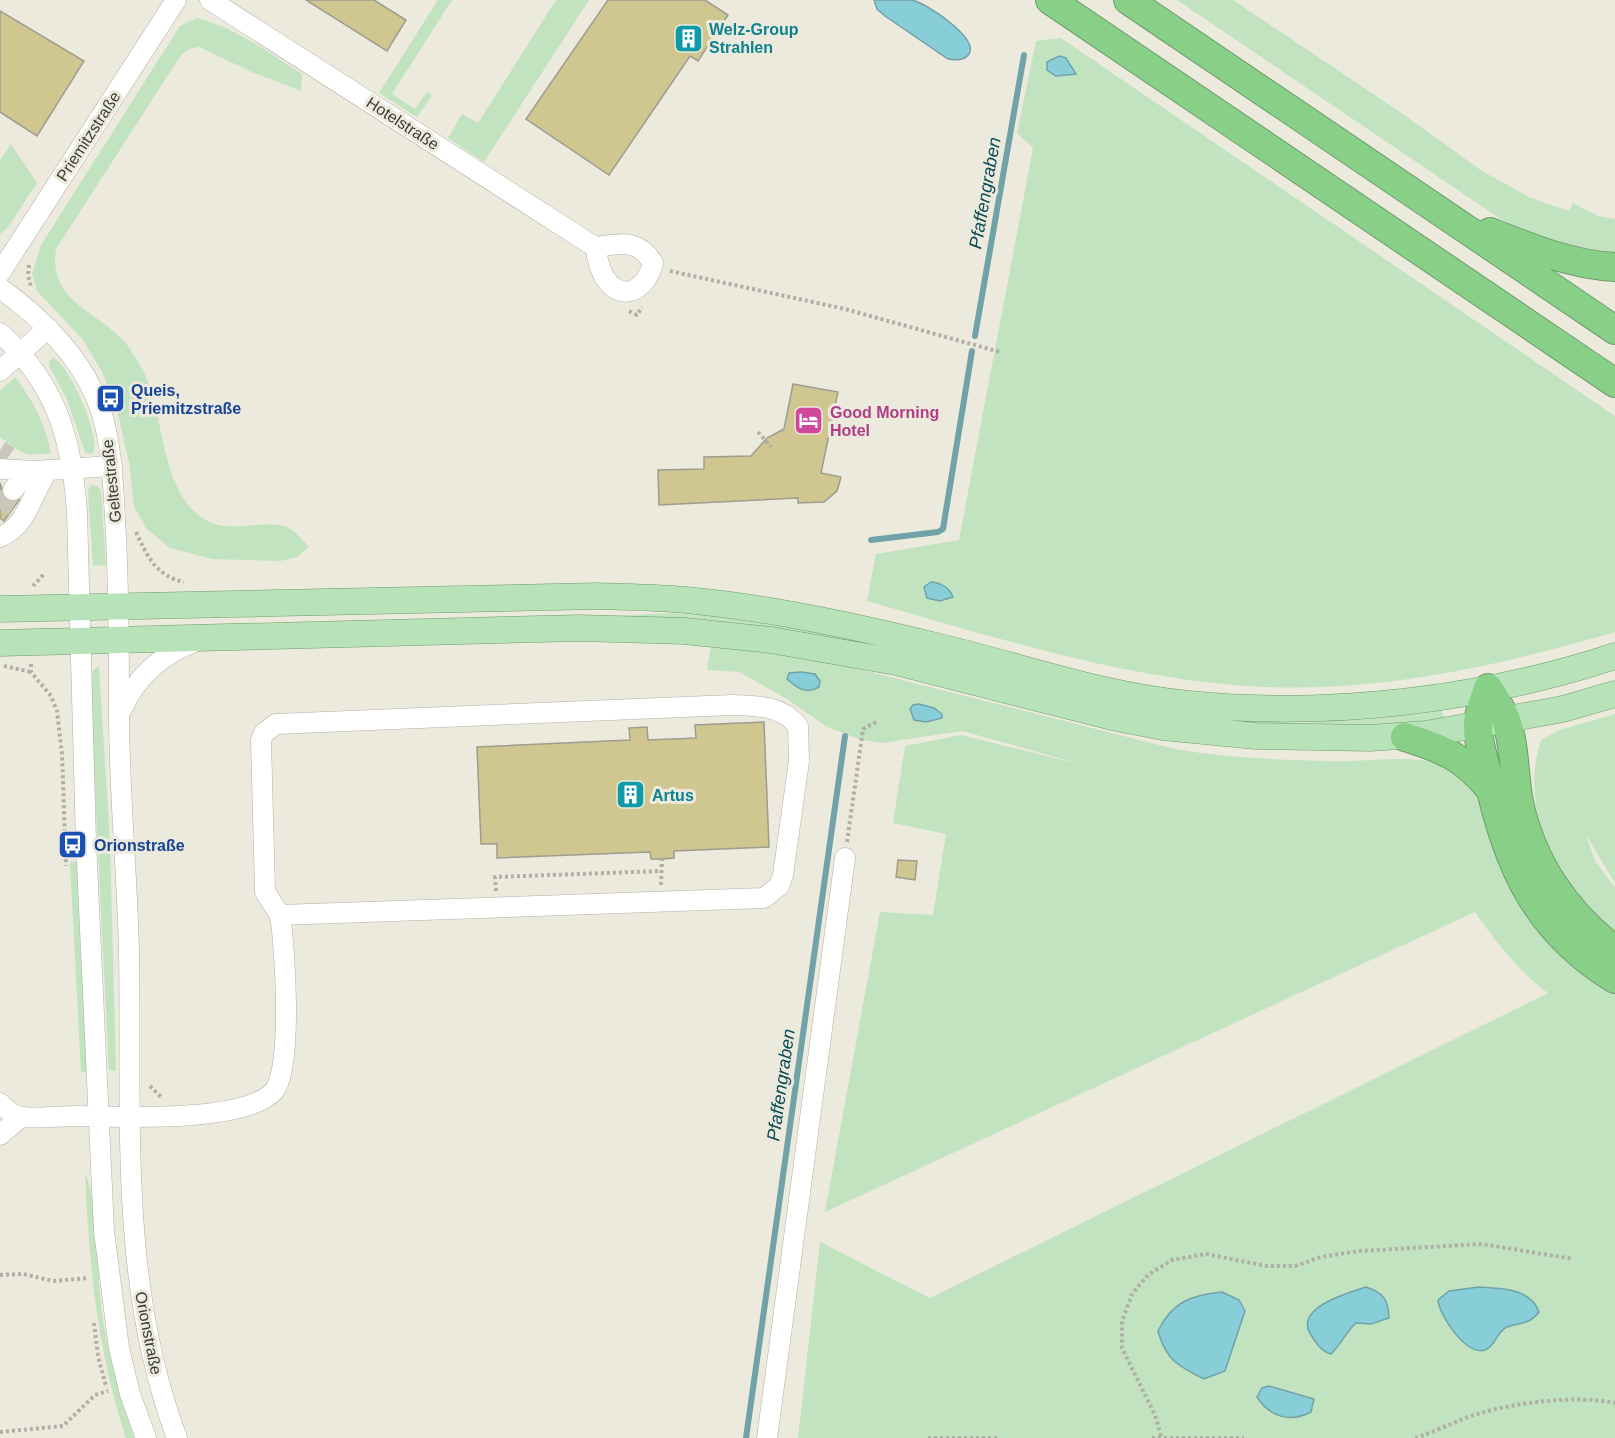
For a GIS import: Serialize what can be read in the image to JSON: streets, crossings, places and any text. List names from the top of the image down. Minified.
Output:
{"streets":{"street":["Hotelstraße","Priemitzstraße","Geltestraße","Orionstraße"]},"crossings":[["Geltestraße","Orionstraße"]],"water":["Pfaffengraben"],"places":{"building":["Welz-Group Strahlen","Artus"],"bus stop":["Queis, Priemitzstraße","Orionstraße"],"hotel":["Good Morning Hotel"]}}
